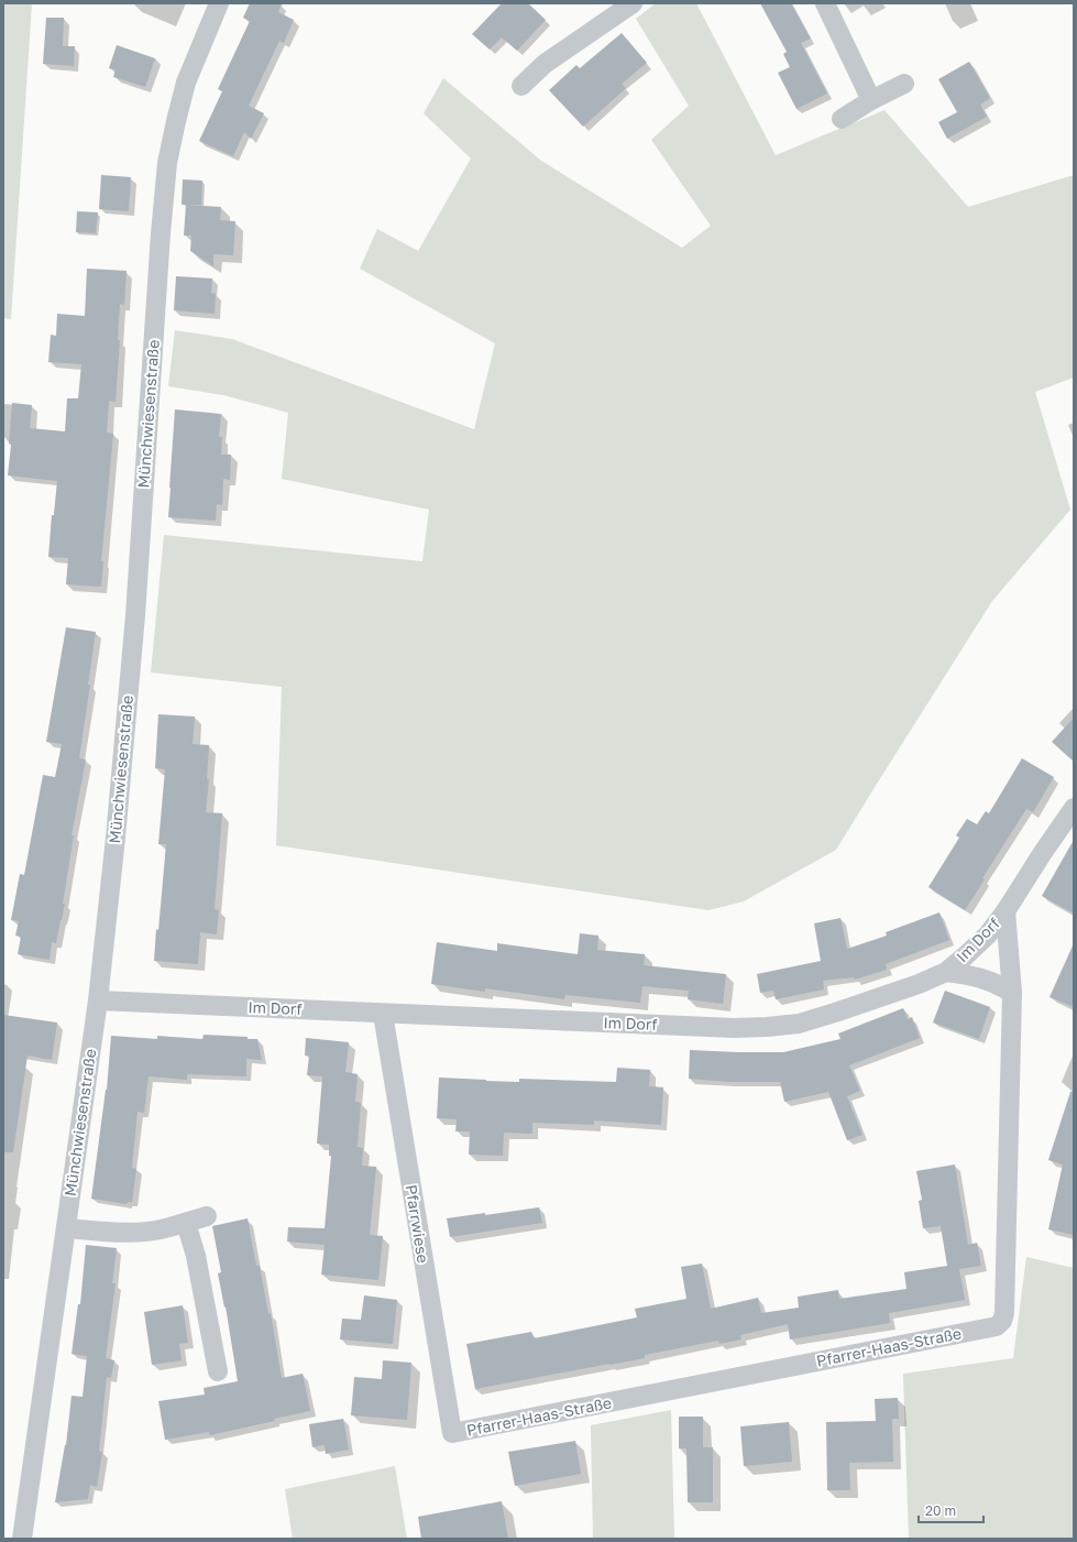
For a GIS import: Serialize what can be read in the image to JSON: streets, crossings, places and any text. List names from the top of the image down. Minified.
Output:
{"streets":{"street":["Münchwiesenstraße","Im Dorf","Pfarrwiese","Pfarrer-Haas-Straße"]},"crossings":[["Münchwiesenstraße","Im Dorf"],["Im Dorf","Pfarrwiese"],["Im Dorf","Pfarrer-Haas-Straße"],["Pfarrwiese","Pfarrer-Haas-Straße"]],"scale_bar":"20 m"}
